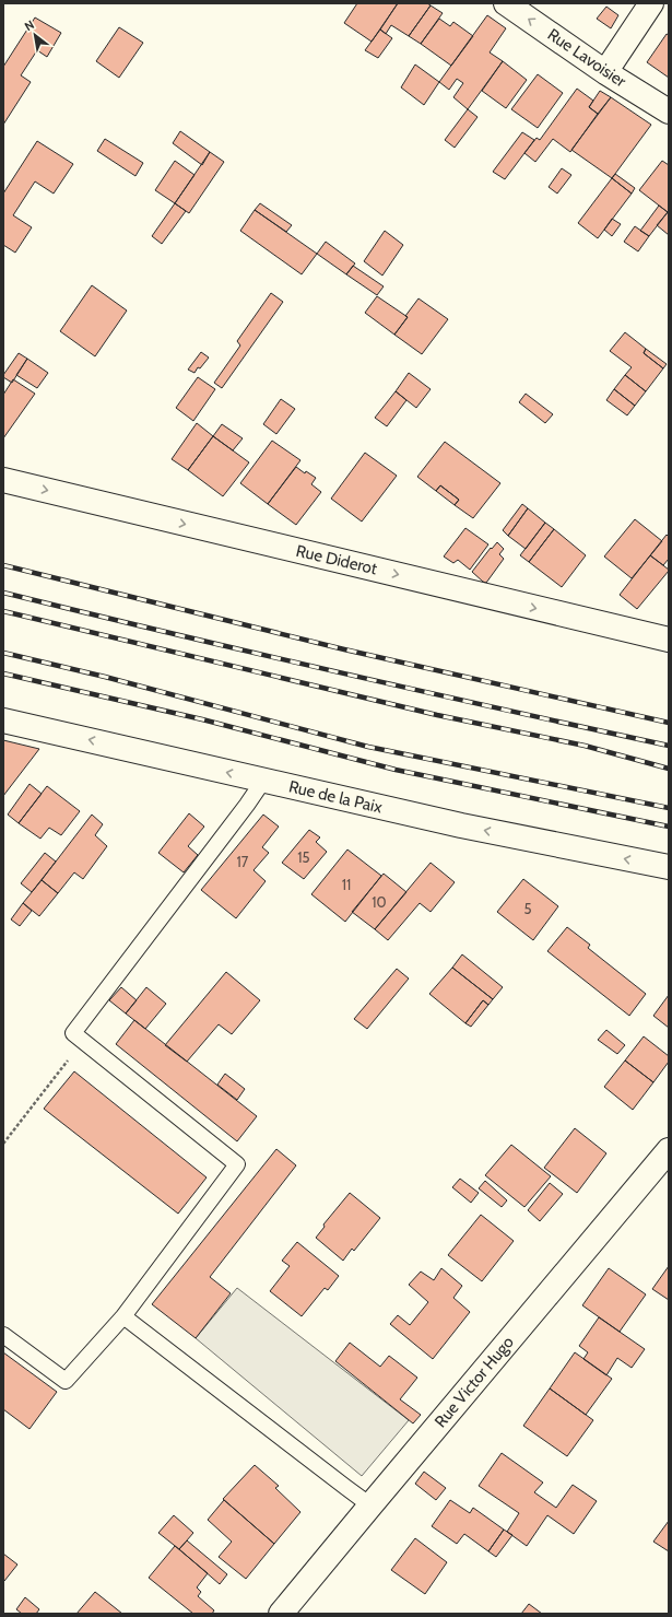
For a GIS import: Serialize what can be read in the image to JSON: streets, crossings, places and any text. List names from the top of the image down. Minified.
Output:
{"streets":{"street":["Rue Lavoisier","Rue Diderot","Rue de la Paix","Rue Victor Hugo"]},"one_way":["Rue Lavoisier","Rue Diderot","Rue de la Paix"],"house_numbers":["15","17","11","10","5"],"north":"top left"}
